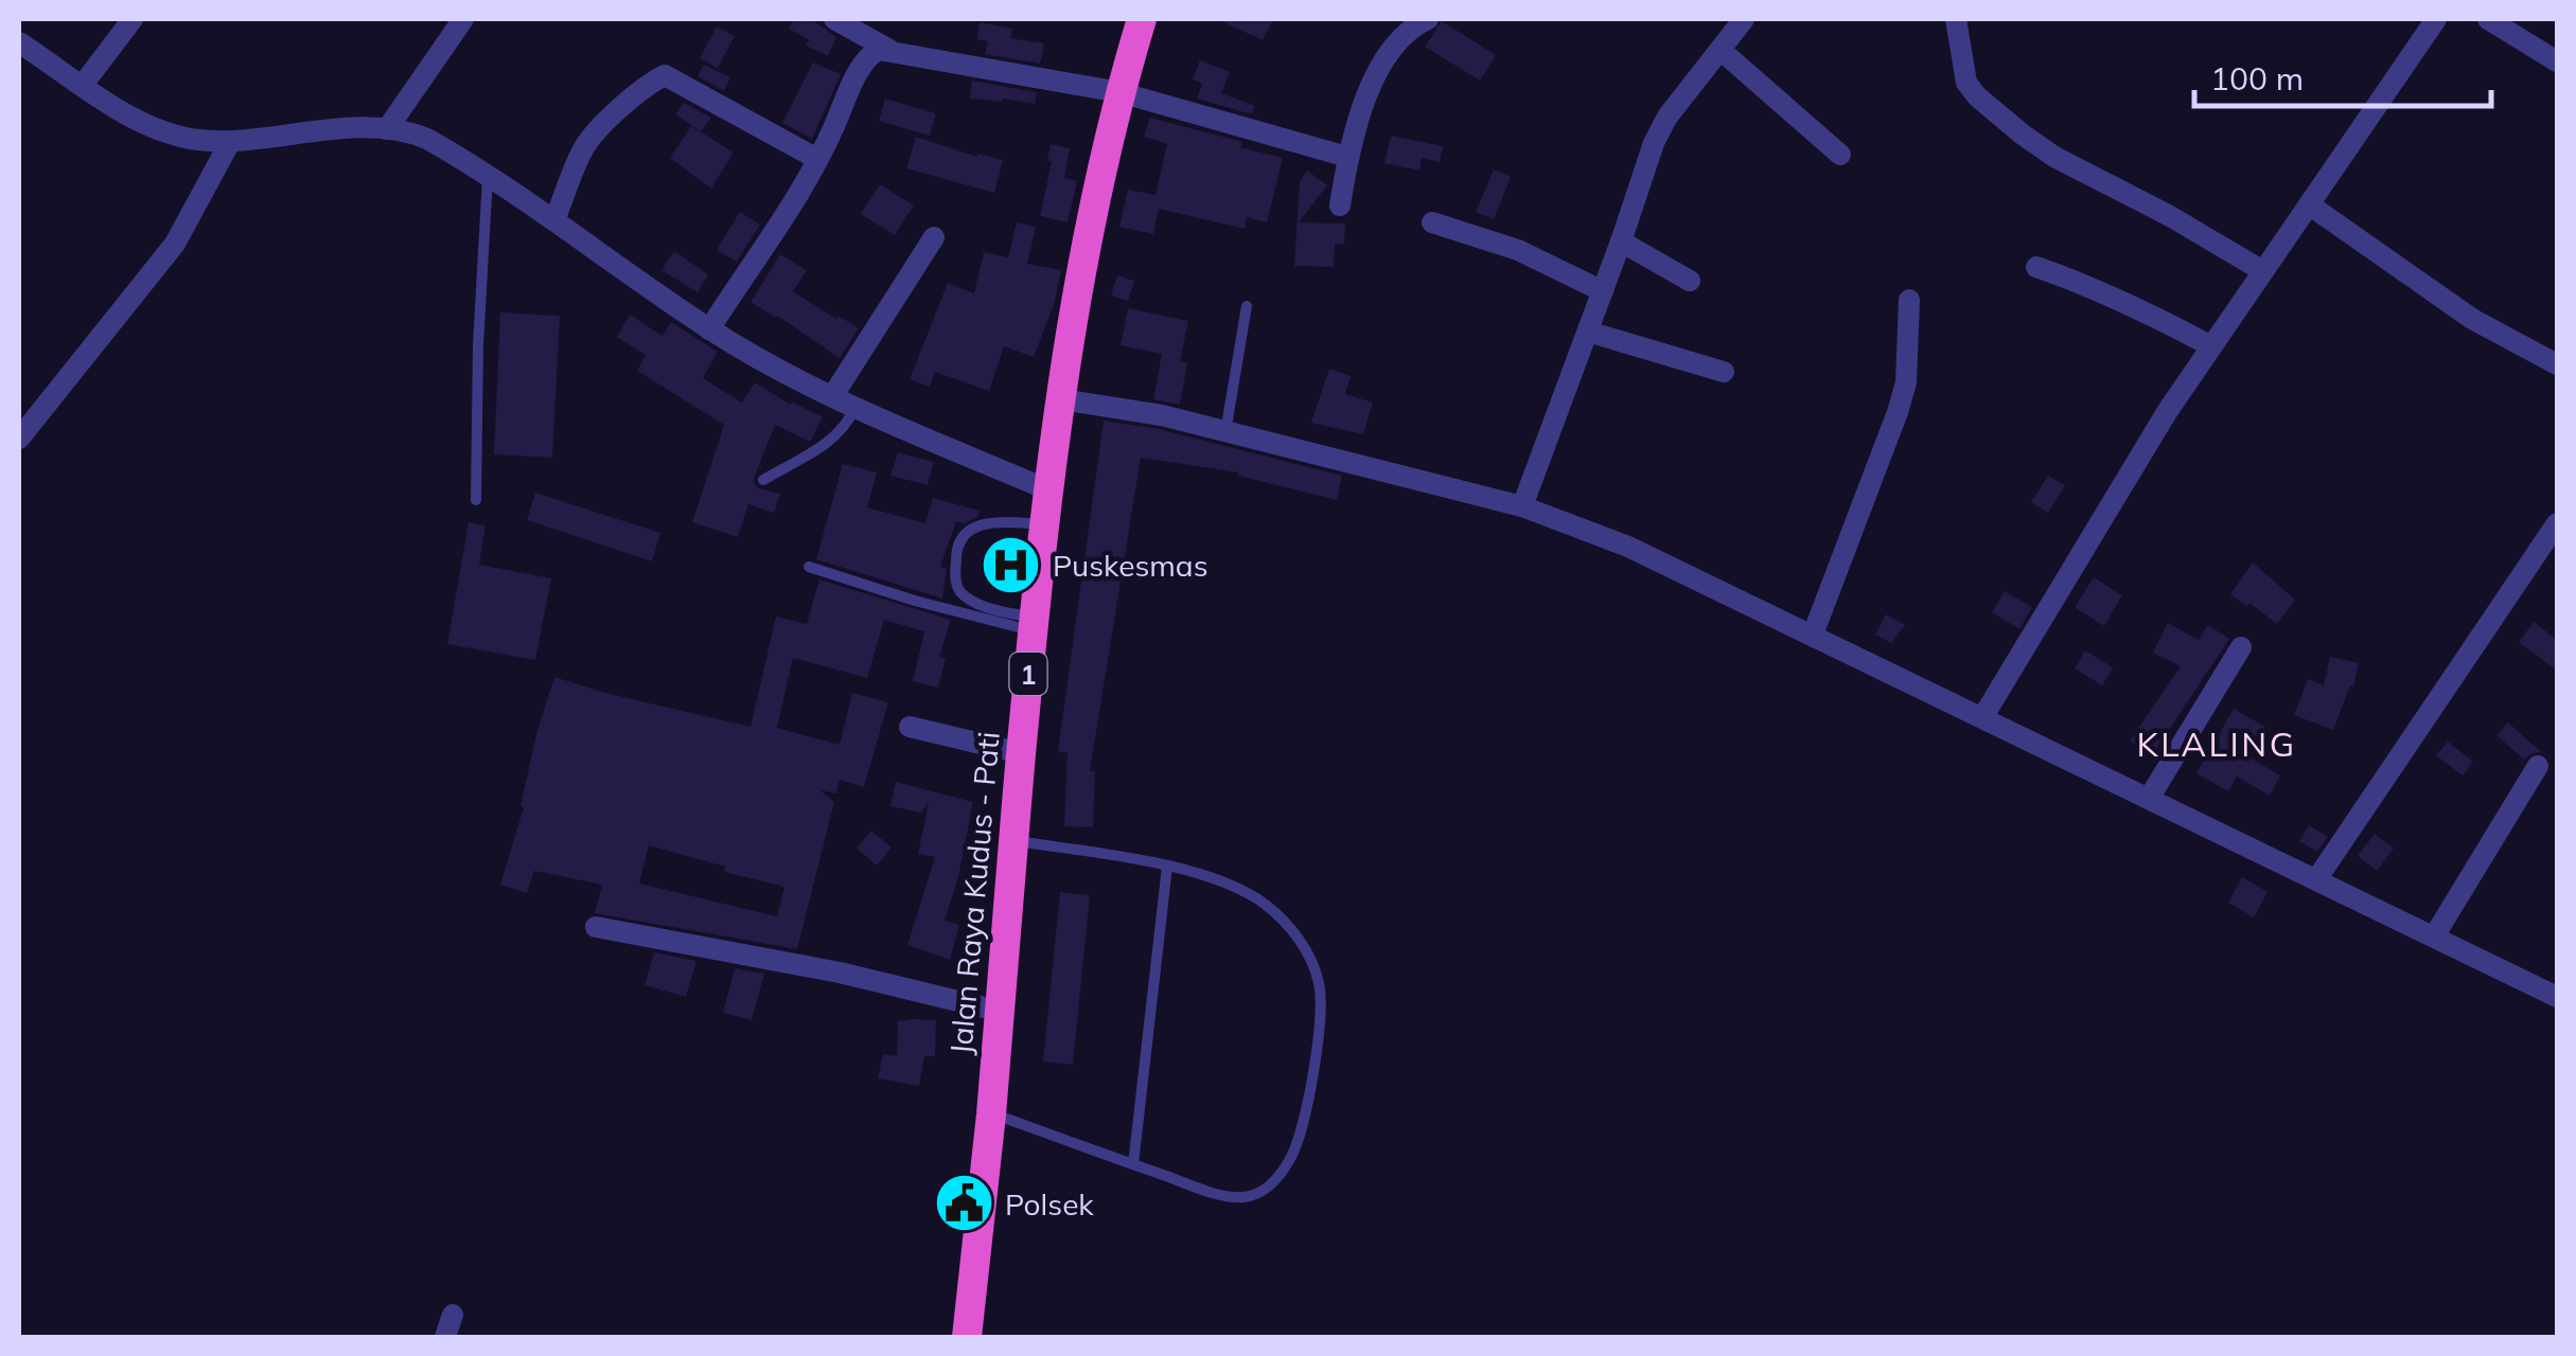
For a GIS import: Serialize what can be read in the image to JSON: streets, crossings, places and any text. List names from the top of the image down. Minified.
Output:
{"streets":{"highway":["1","Jalan Raya Kudus - Pati"]},"districts":["KLALING"],"places":{"hospital":["Puskesmas"],"public building":["Polsek"]},"scale_bar":"100 m"}
